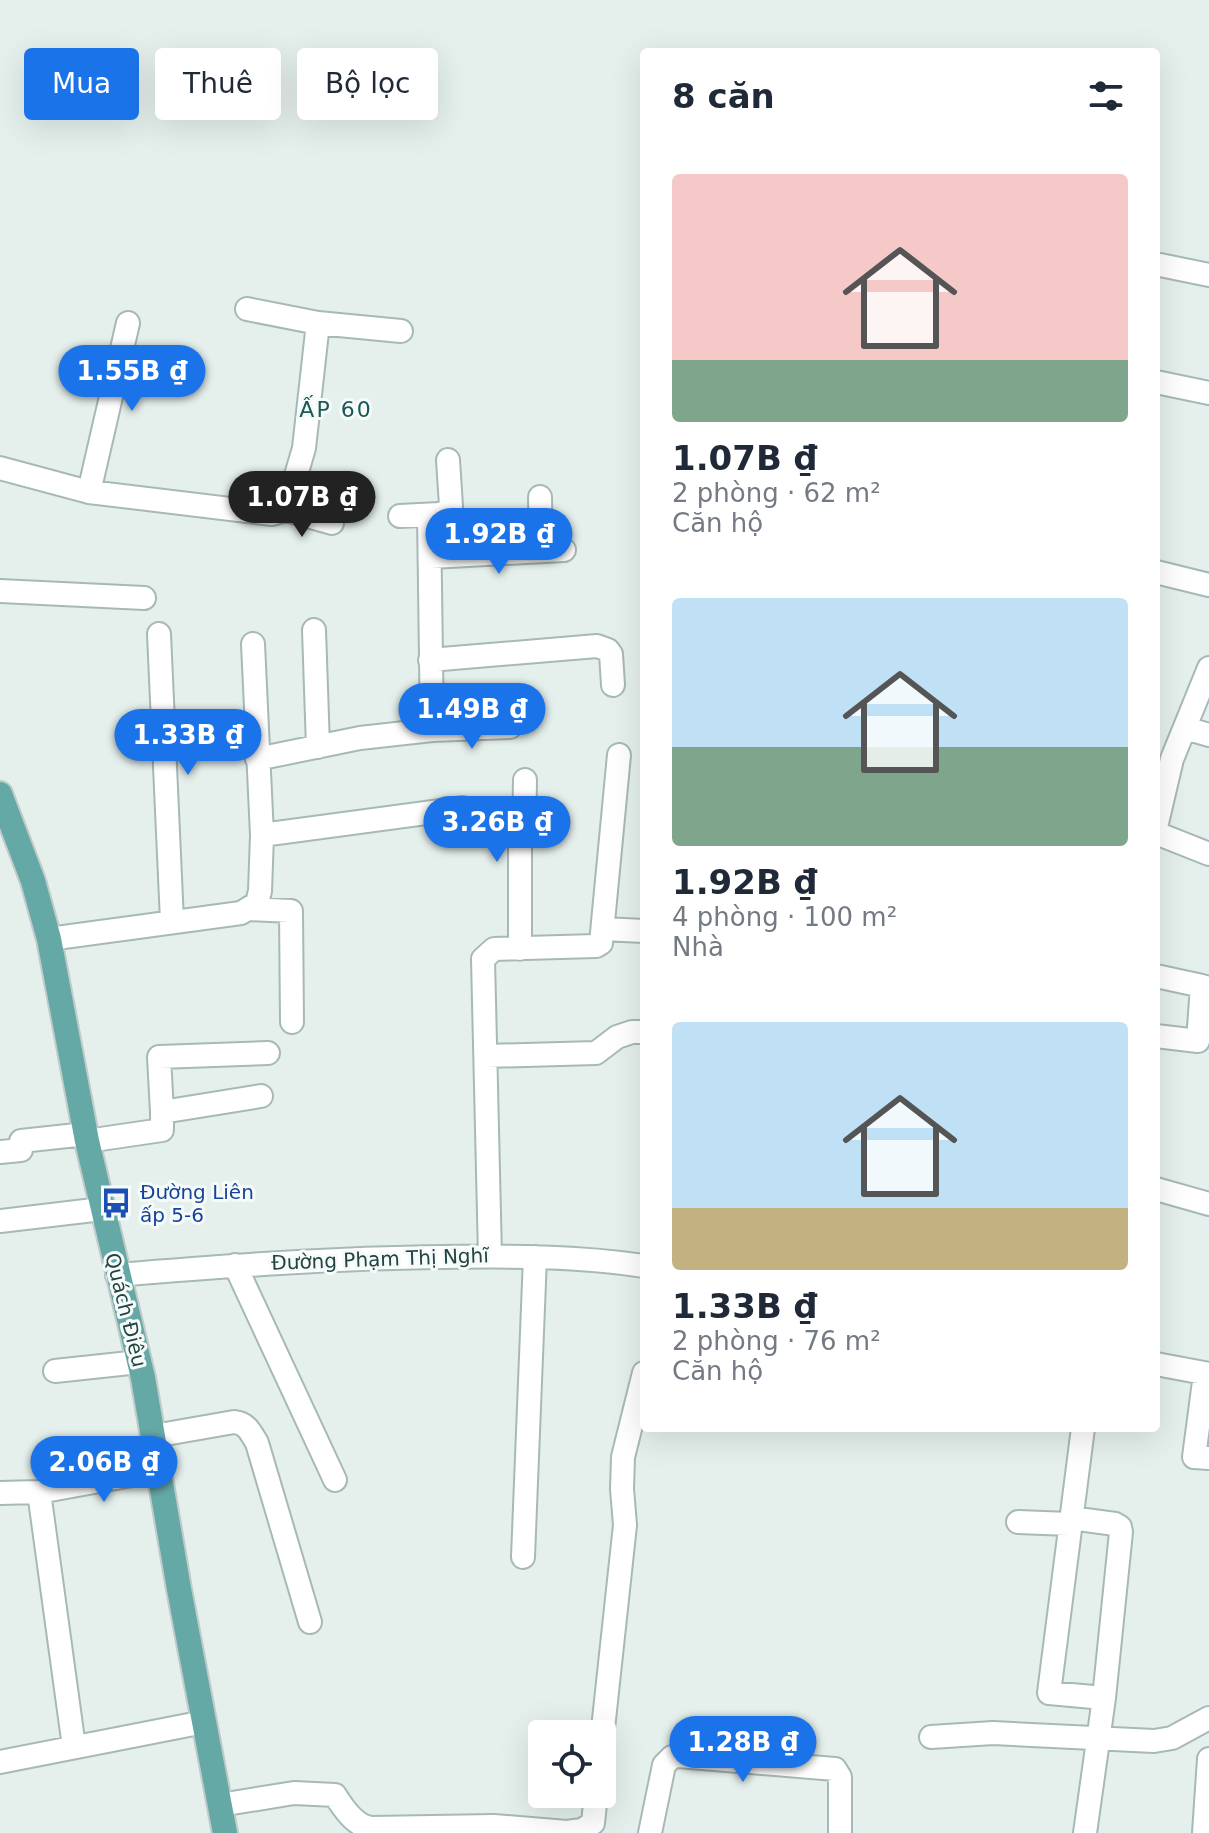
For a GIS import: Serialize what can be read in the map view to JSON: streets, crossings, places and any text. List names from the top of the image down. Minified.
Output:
{"streets":{"main road":["Quách Điêu"],"street":["Đường Phạm Thị Nghĩ"]},"crossings":[["Đường Phạm Thị Nghĩ","Quách Điêu"]],"districts":["ẤP 60"],"places":{"bus stop":["Đường Liên ấp 5-6"]},"page":{"chip":["Mua","Thuê","Bộ lọc"],"heading":"8 căn","list":[{"name":"1.07B ₫","note":"2 phòng · 62 m² · Căn hộ"},{"name":"1.92B ₫","note":"4 phòng · 100 m² · Nhà"},{"name":"1.33B ₫","note":"2 phòng · 76 m² · Căn hộ"}],"price":["1.55B ₫","1.07B ₫","1.92B ₫","1.49B ₫","1.33B ₫","3.26B ₫","2.06B ₫","1.28B ₫"]}}
